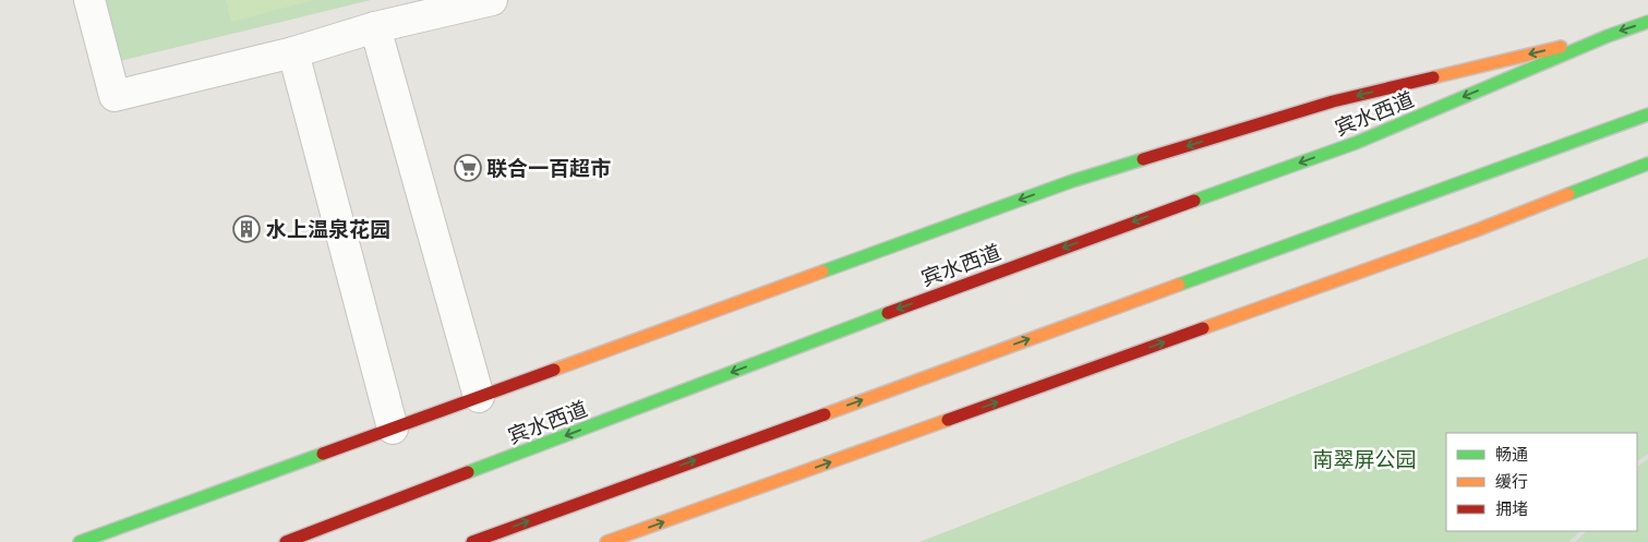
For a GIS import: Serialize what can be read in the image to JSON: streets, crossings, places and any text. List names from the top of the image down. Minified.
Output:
{"streets":{"street":["宾水西道"]},"parks":["南翠屏公园"],"places":{"supermarket":["联合一百超市"],"building":["水上温泉花园"]},"legend":["畅通","缓行","拥堵"]}
